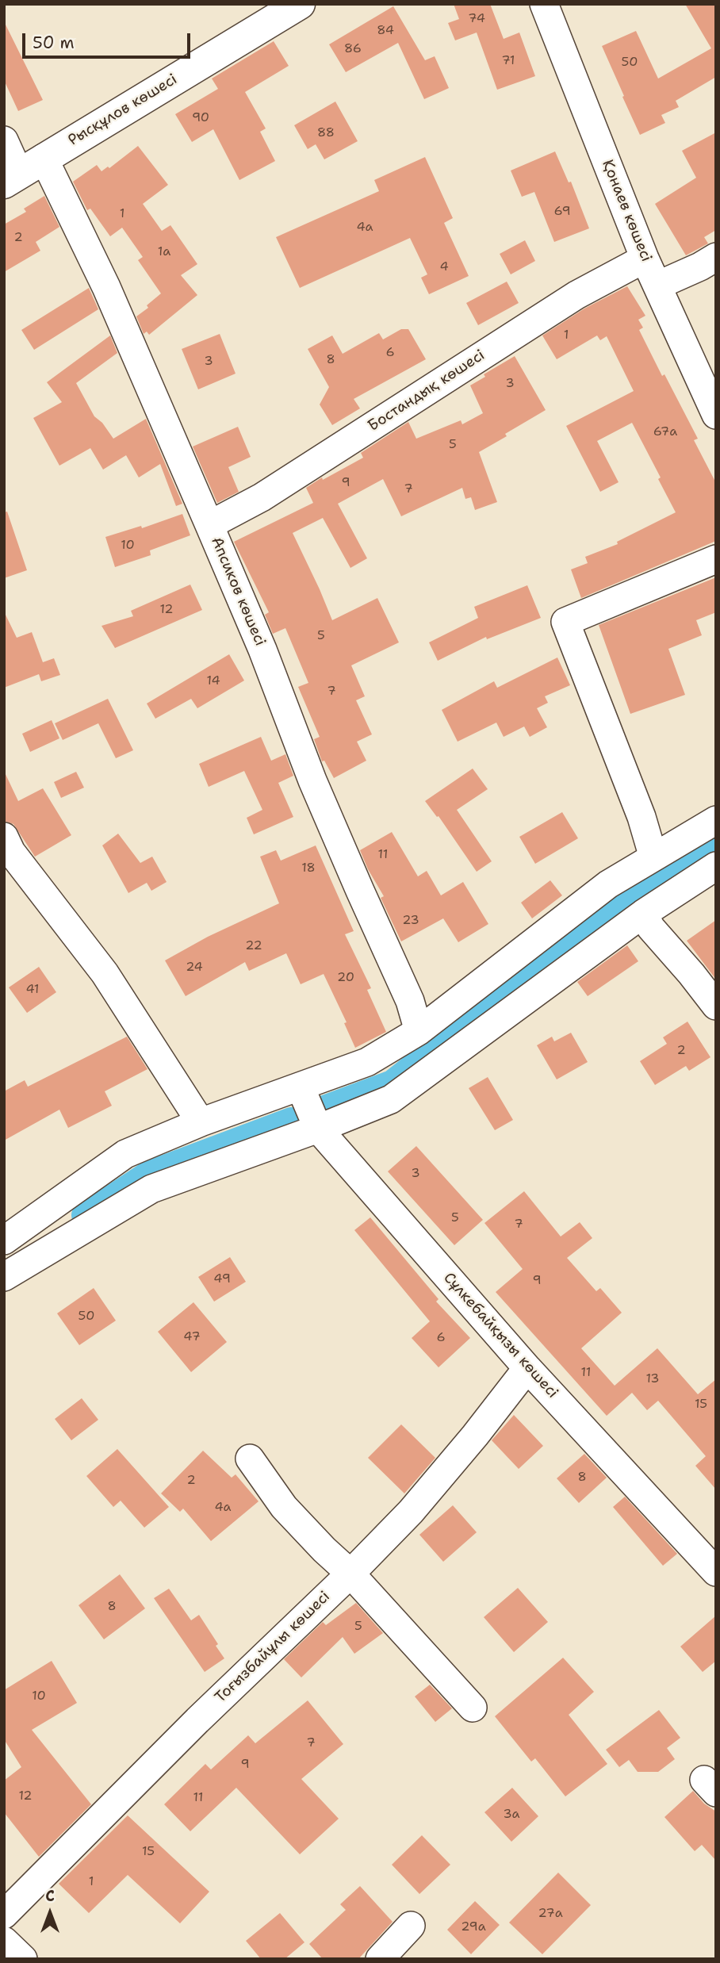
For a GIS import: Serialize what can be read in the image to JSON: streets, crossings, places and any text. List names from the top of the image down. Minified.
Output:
{"streets":{"main road":["Рысқұлов көшесі"],"street":["Қонаев көшесі","Бостандық көшесі","Апсиков көшесі","Сұлкебайқызы көшесі","Тоғызбайұлы көшесі"]},"crossings":[["Рысқұлов көшесі","Апсиков көшесі"],["Қонаев көшесі","Бостандық көшесі"],["Бостандық көшесі","Апсиков көшесі"],["Сұлкебайқызы көшесі","Тоғызбайұлы көшесі"]],"house_numbers":["74","84","86","71","50","90","88","69","1","4а","2","1а","4","1","6","8","3","3","67а","5","9","7","10","12","5","14","7","11","18","23","22","24","20","41","2","3","5","7","49","9","50","47","6","11","13","15","8","2","4а","8","5","10","7","9","12","11","3а","15","1","27а","29а"],"scale_bar":"50 m","north":"top"}
